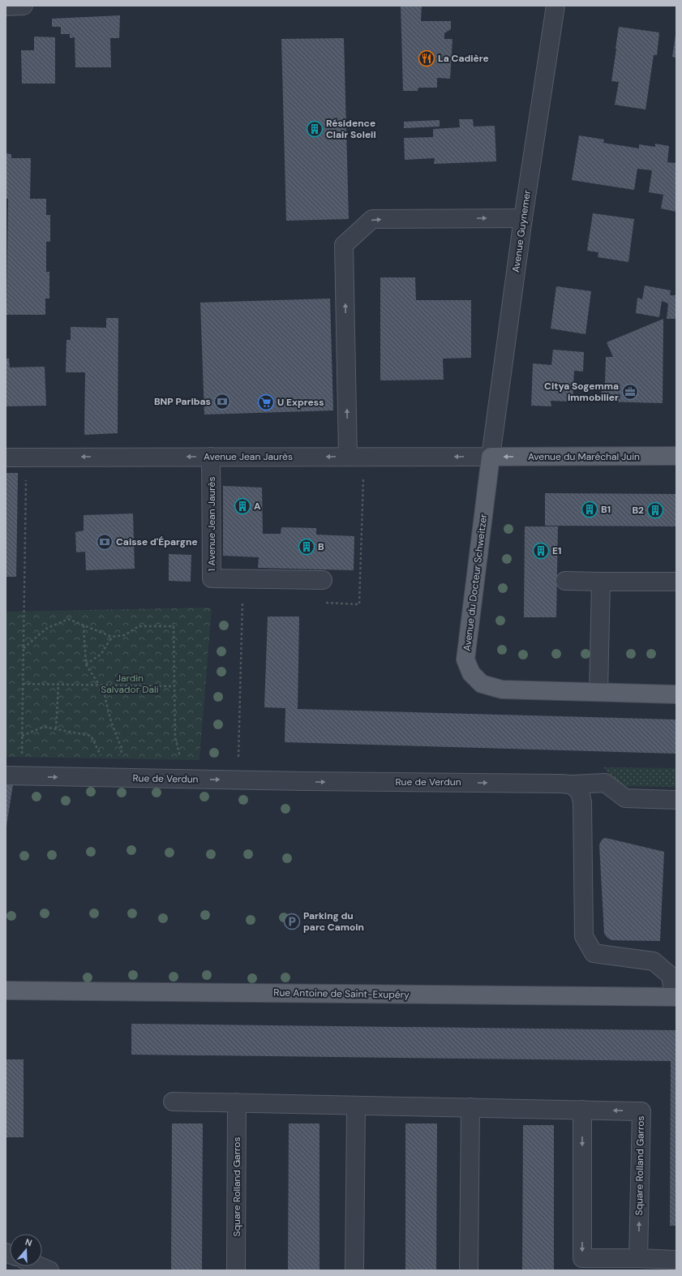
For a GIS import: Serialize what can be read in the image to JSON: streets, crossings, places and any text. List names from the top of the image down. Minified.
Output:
{"streets":{"main road":["Avenue du Maréchal Juin","Avenue du Docteur Schweitzer","Rue Antoine de Saint-Exupéry"],"street":["Avenue Guynemer","Avenue Jean Jaurès","1 Avenue Jean Jaurès","Rue de Verdun","Square Rolland Garros"]},"crossings":[["Avenue Guynemer","Avenue Jean Jaurès"],["Avenue Guynemer","Avenue du Maréchal Juin"],["Avenue Guynemer","Avenue du Docteur Schweitzer"],["Avenue Jean Jaurès","Avenue du Maréchal Juin"],["Avenue Jean Jaurès","1 Avenue Jean Jaurès"],["Avenue Jean Jaurès","Avenue du Docteur Schweitzer"],["Avenue du Maréchal Juin","Avenue du Docteur Schweitzer"]],"one_way":["Avenue Jean Jaurès","Avenue du Maréchal Juin","Rue de Verdun"],"parks":["Jardin Salvador Dali"],"places":{"restaurant":["La Cadière"],"building":["Résidence Clair Soleil","A","B1","B2","B","E1"],"office":["Citya Sogemma immobilier"],"bank":["BNP Paribas","Caisse d'Épargne"],"supermarket":["U Express"],"parking":["Parking du parc Camoin"]},"north":"top"}
